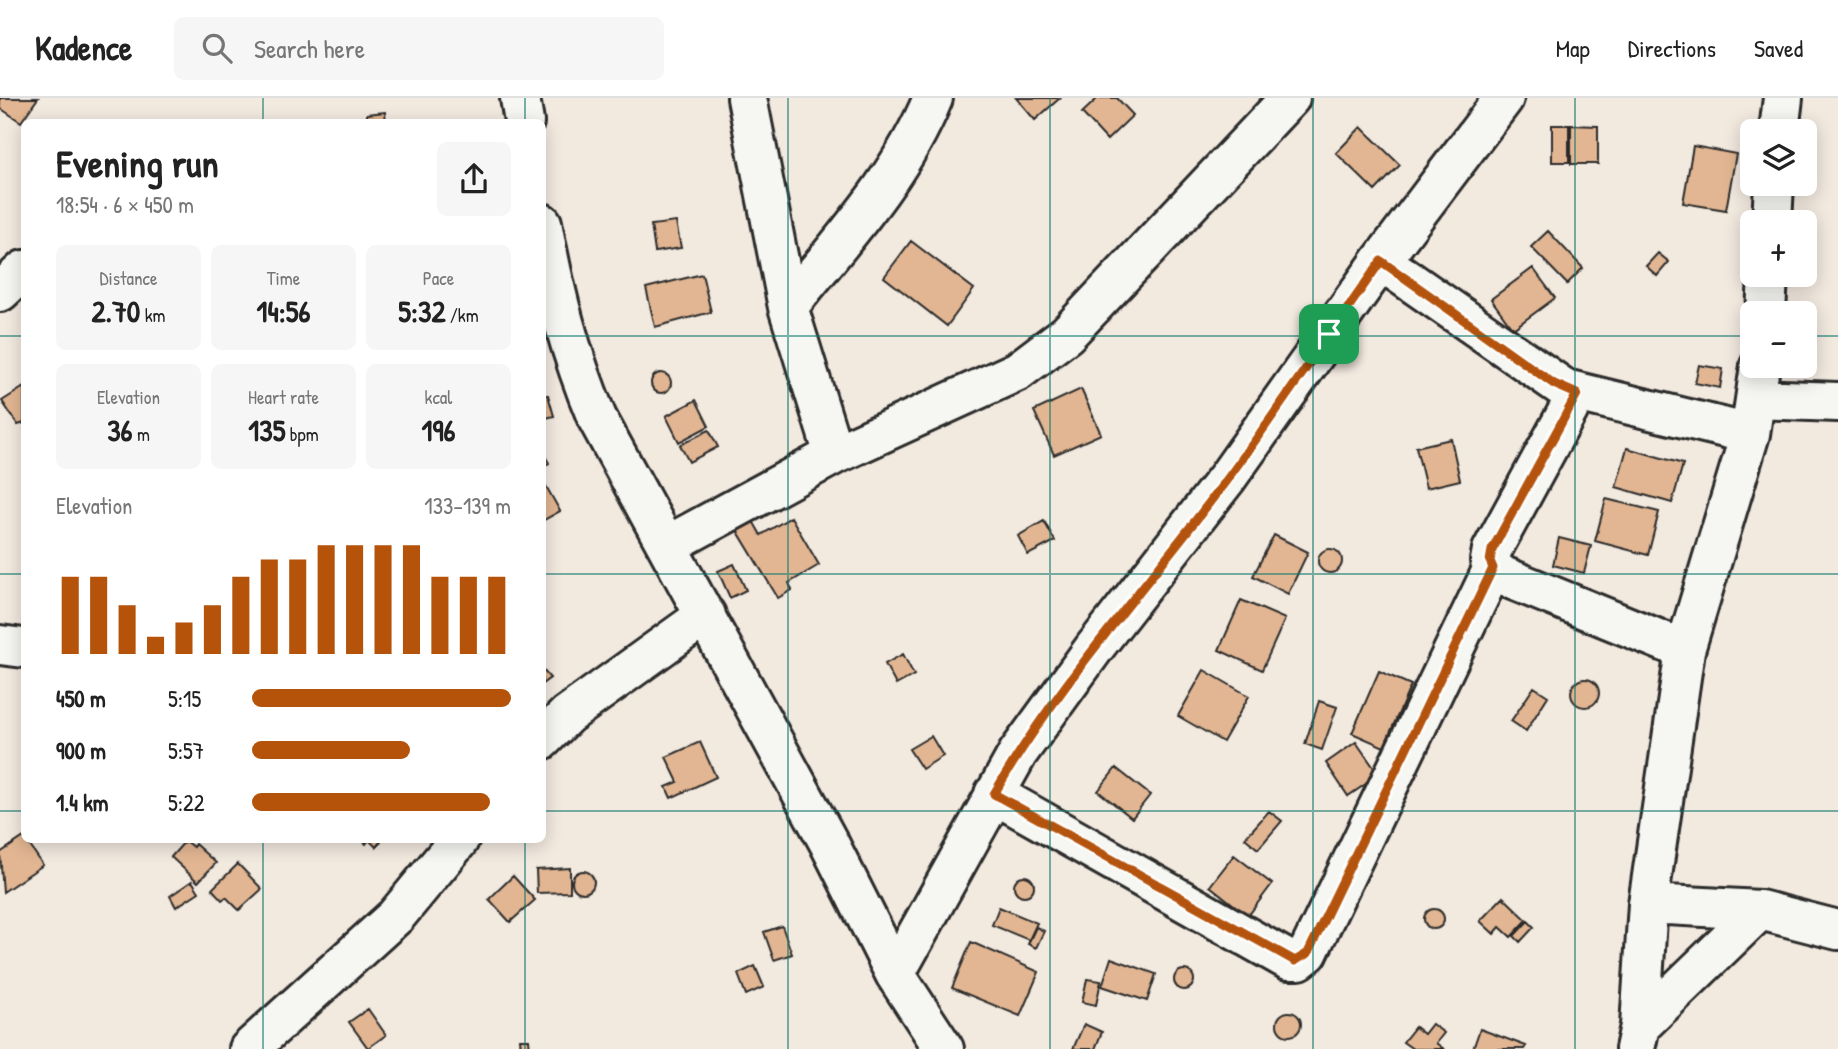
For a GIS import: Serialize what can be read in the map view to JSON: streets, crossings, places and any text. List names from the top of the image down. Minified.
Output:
{"page":{"header":"Kadence","search":"Search here","nav":["Map","Directions","Saved"],"map_buttons":["+","−"],"heading":["Evening run","18:54 · 6 × 450 m"],"stats":[["Distance","2.70 km"],["Time","14:56"],["Pace","5:32 /km"],["Elevation","36 m"],["Heart rate","135 bpm"],["kcal","196"]],"chart":["Elevation","133–139 m"],"list":[{"name":"450 m","note":"5:15"},{"name":"900 m","note":"5:57"},{"name":"1.4 km","note":"5:22"}]}}
